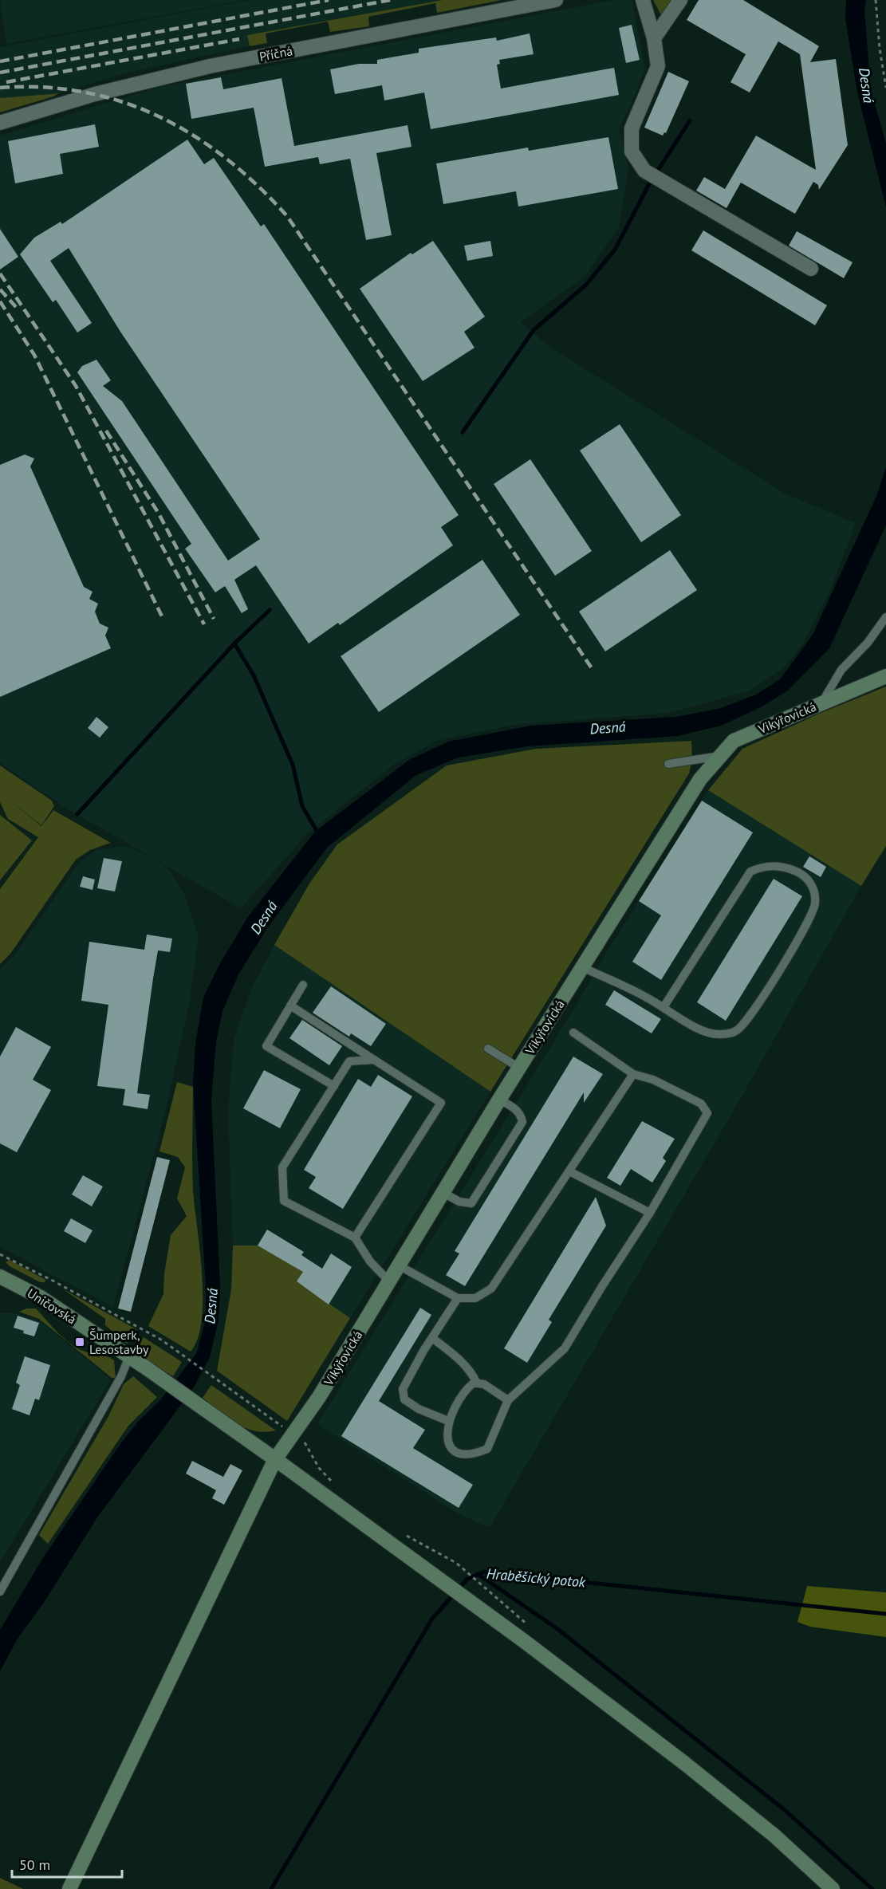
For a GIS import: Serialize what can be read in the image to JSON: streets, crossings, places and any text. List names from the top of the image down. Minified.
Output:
{"streets":{"street":["Příčná","Vikýřovická","Uničovská"]},"crossings":[["Vikýřovická","Uničovská"]],"water":["Desná","Hraběšický potok"],"places":{"transit":["Šumperk, Lesostavby"]},"scale_bar":"50 m"}
